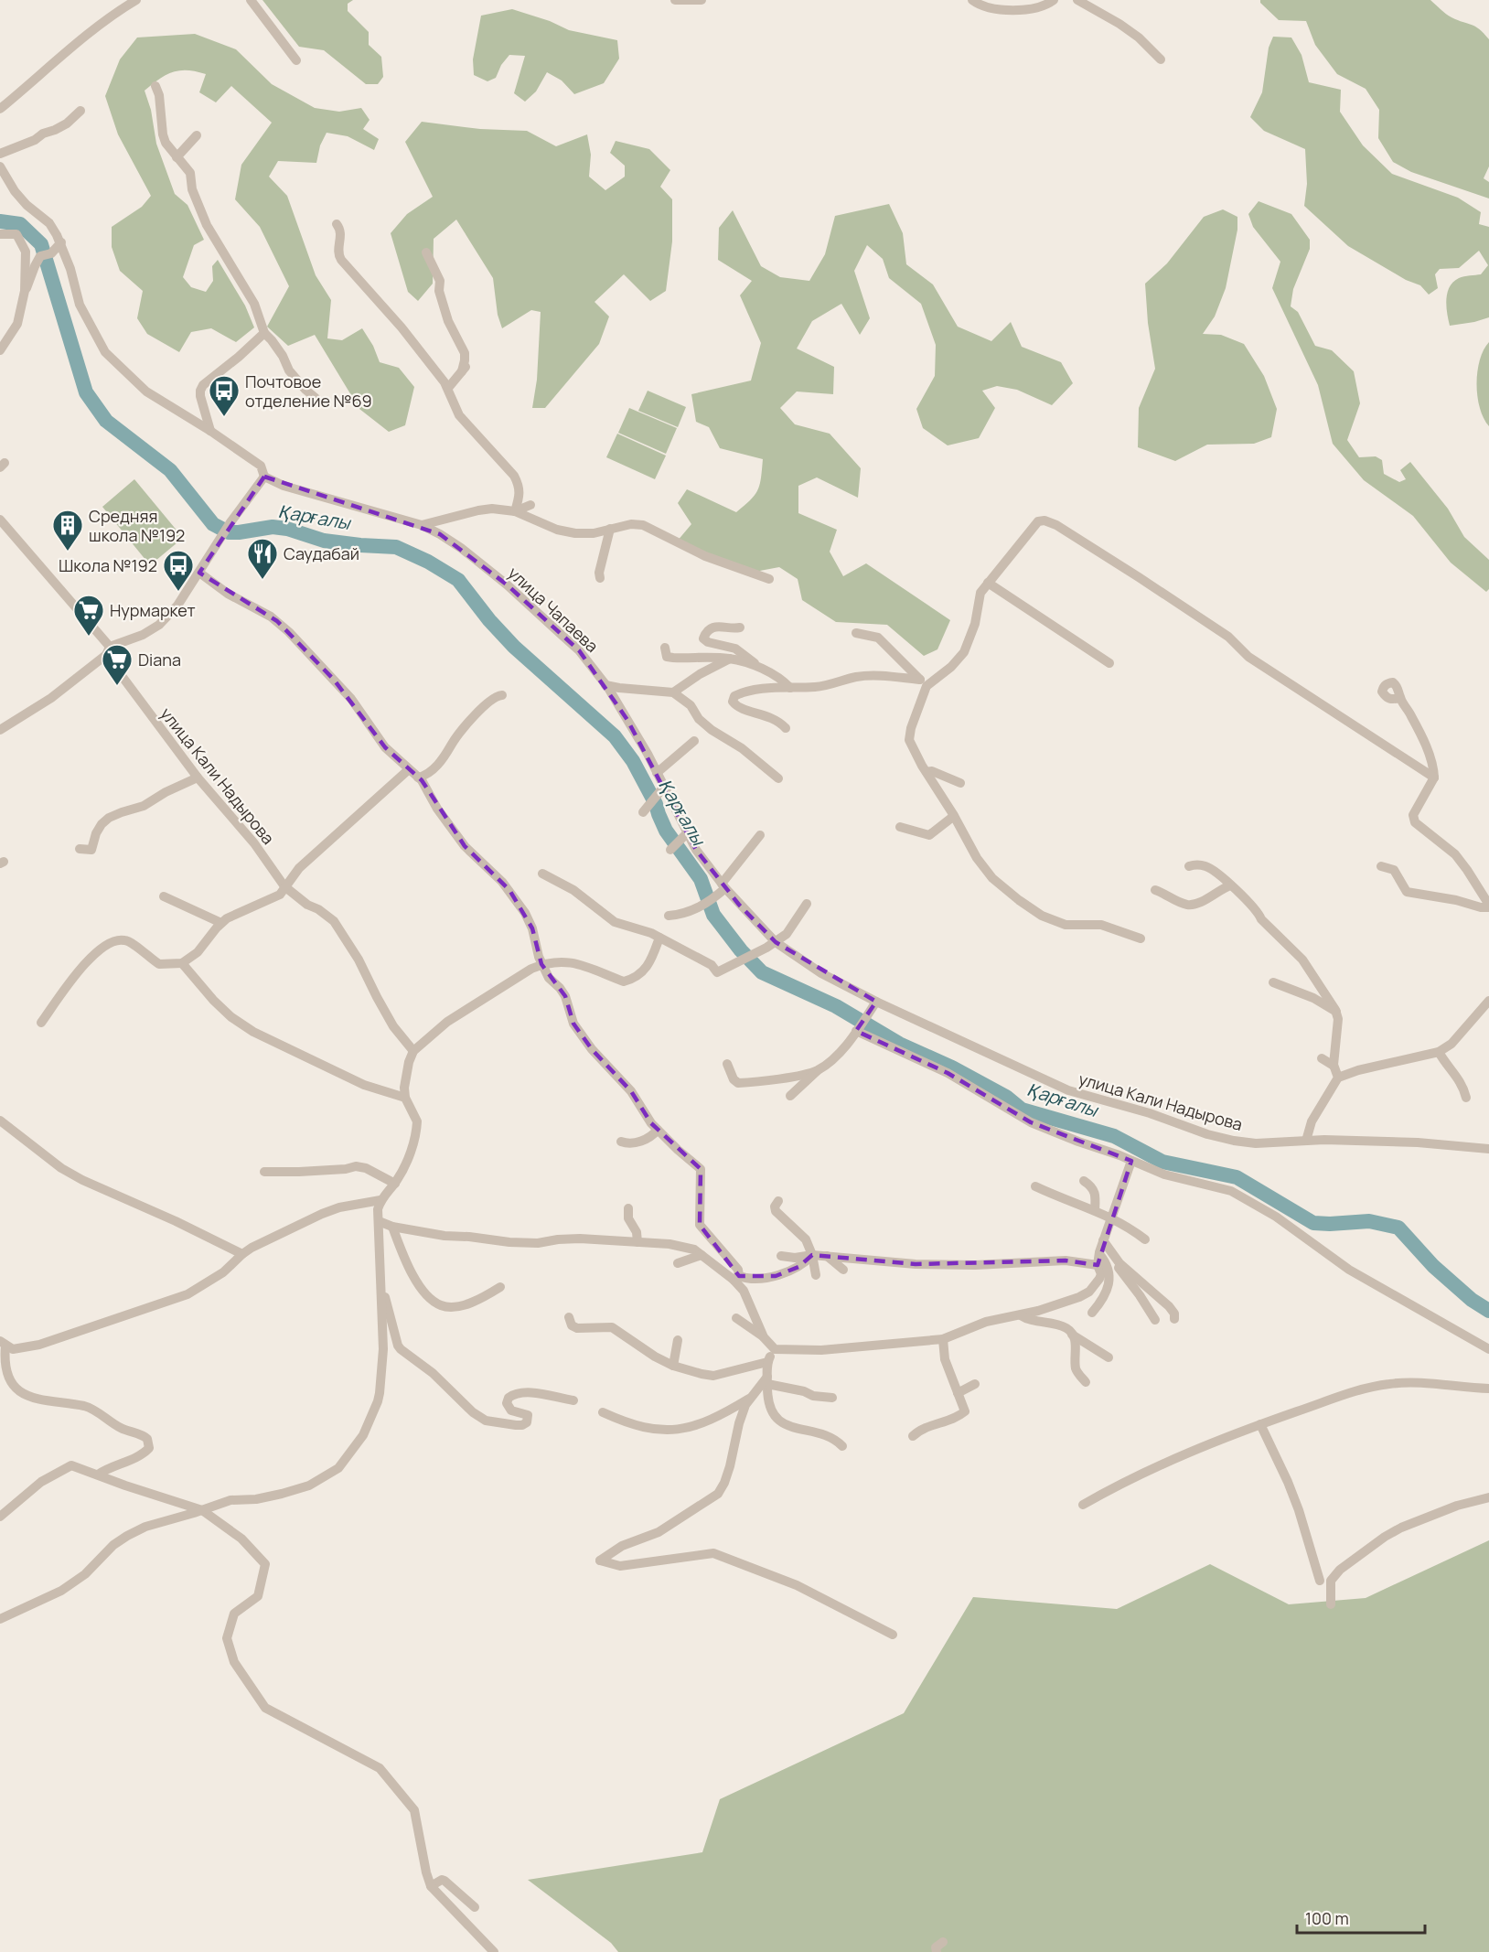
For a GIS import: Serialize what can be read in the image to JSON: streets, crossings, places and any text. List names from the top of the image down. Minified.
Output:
{"streets":{"street":["улица Чапаева","улица Кали Надырова"]},"crossings":[["улица Чапаева","улица Кали Надырова"]],"water":["Қарғалы"],"places":{"bus stop":["Почтовое отделение №69","Школа №192"],"building":["Средняя школа №192"],"restaurant":["Саудабай"],"supermarket":["Нурмаркет","Diana"]},"scale_bar":"100 m"}
